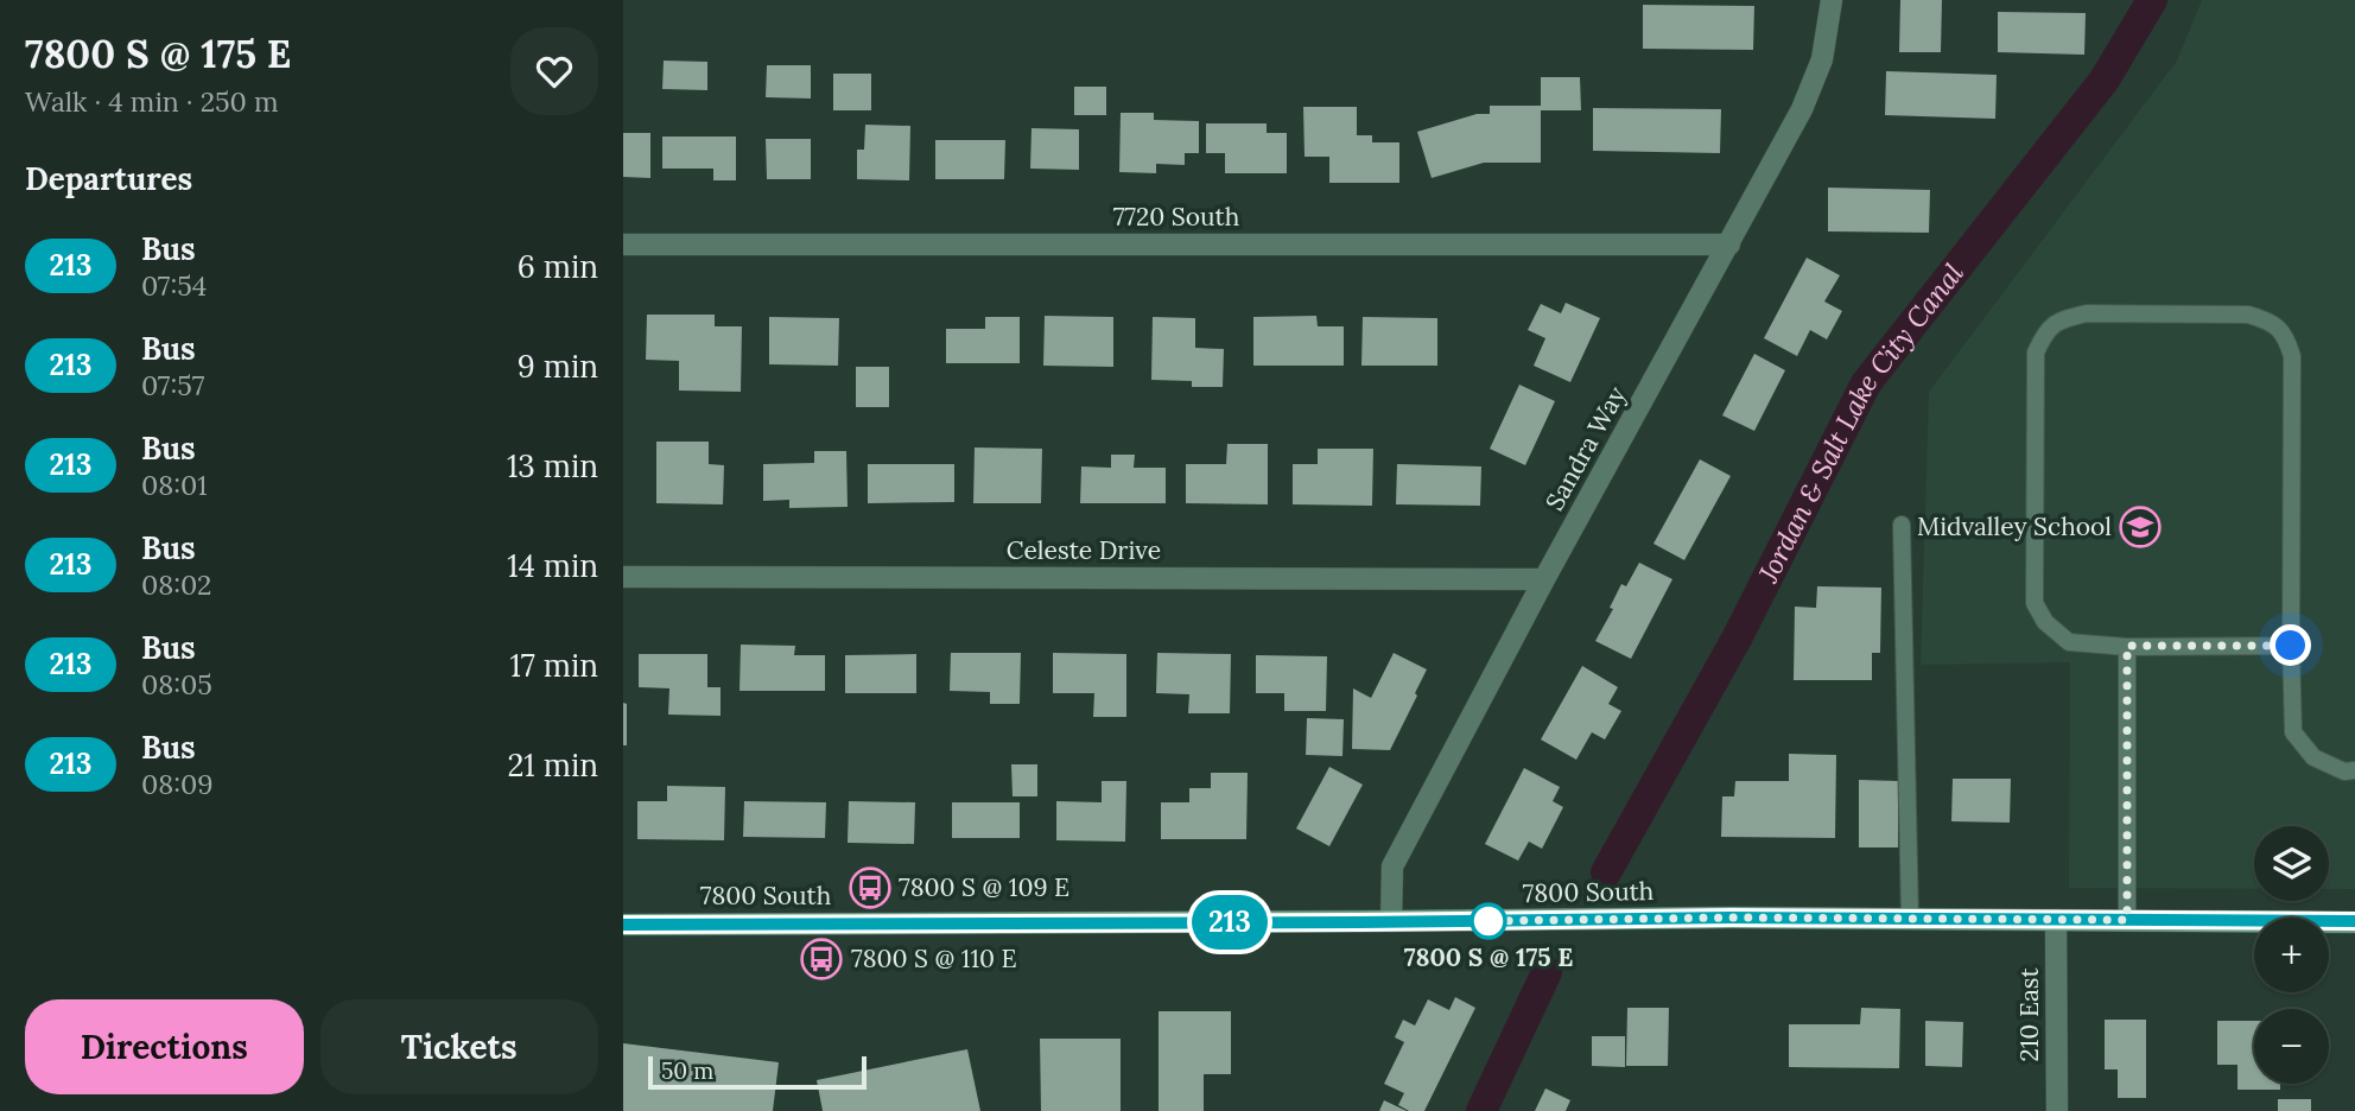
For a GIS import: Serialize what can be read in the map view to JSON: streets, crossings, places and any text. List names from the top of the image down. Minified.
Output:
{"streets":{"main road":["7800 South"],"street":["7720 South","Sandra Way","Celeste Drive","210 East"]},"crossings":[["7720 South","Sandra Way"],["Sandra Way","Celeste Drive"],["Sandra Way","7800 South"],["7800 South","210 East"]],"water":["Jordan & Salt Lake City Canal"],"places":{"school or university":["Midvalley School"],"bus stop":["7800 S @ 109 E","7800 S @ 110 E"],"other":["7800 S @ 175 E"]},"lines":["bus line 213"],"scale_bar":"50 m","page":{"heading":[["7800 S @ 175 E","Walk · 4 min · 250 m"],"Departures"],"on_map":"213","list":[{"mark":"213","name":"Bus","note":"07:54","value":"6 min"},{"mark":"213","name":"Bus","note":"07:57","value":"9 min"},{"mark":"213","name":"Bus","note":"08:01","value":"13 min"},{"mark":"213","name":"Bus","note":"08:02","value":"14 min"},{"mark":"213","name":"Bus","note":"08:05","value":"17 min"},{"mark":"213","name":"Bus","note":"08:09","value":"21 min"}],"map_buttons":["+","−"],"buttons":["Directions","Tickets"],"scale":"50 m"}}
